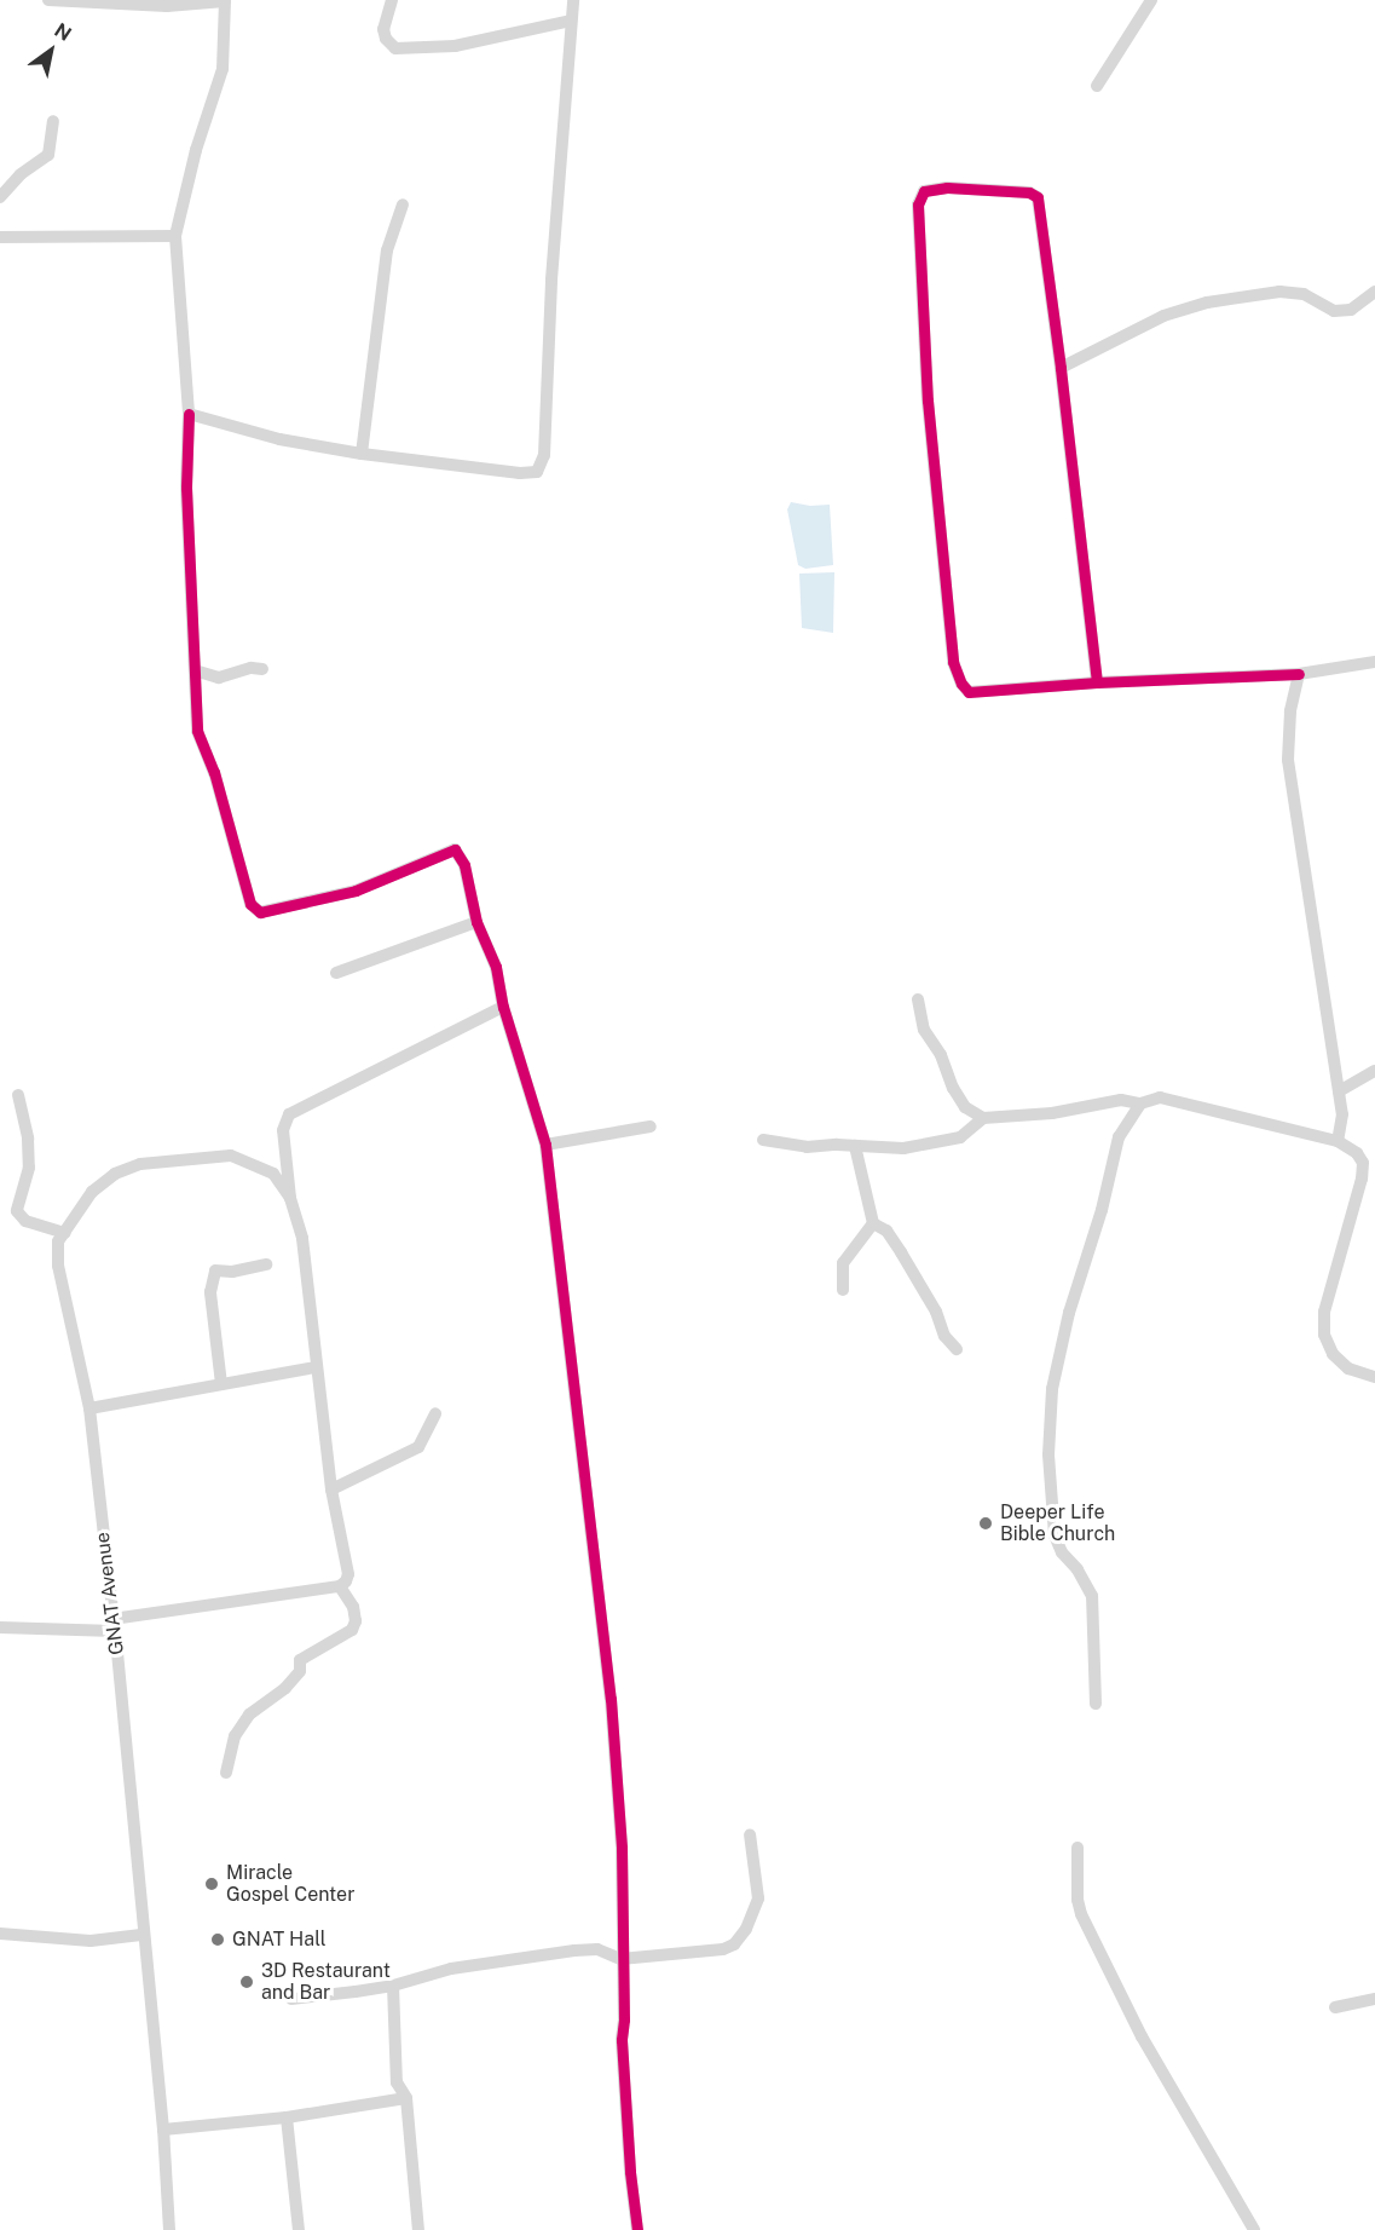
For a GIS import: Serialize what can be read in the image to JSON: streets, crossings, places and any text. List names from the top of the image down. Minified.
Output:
{"streets":{"street":["GNAT Avenue"]},"places":["Deeper Life Bible Church","Miracle Gospel Center","GNAT Hall","3D Restaurant and Bar"],"north":"top right"}
